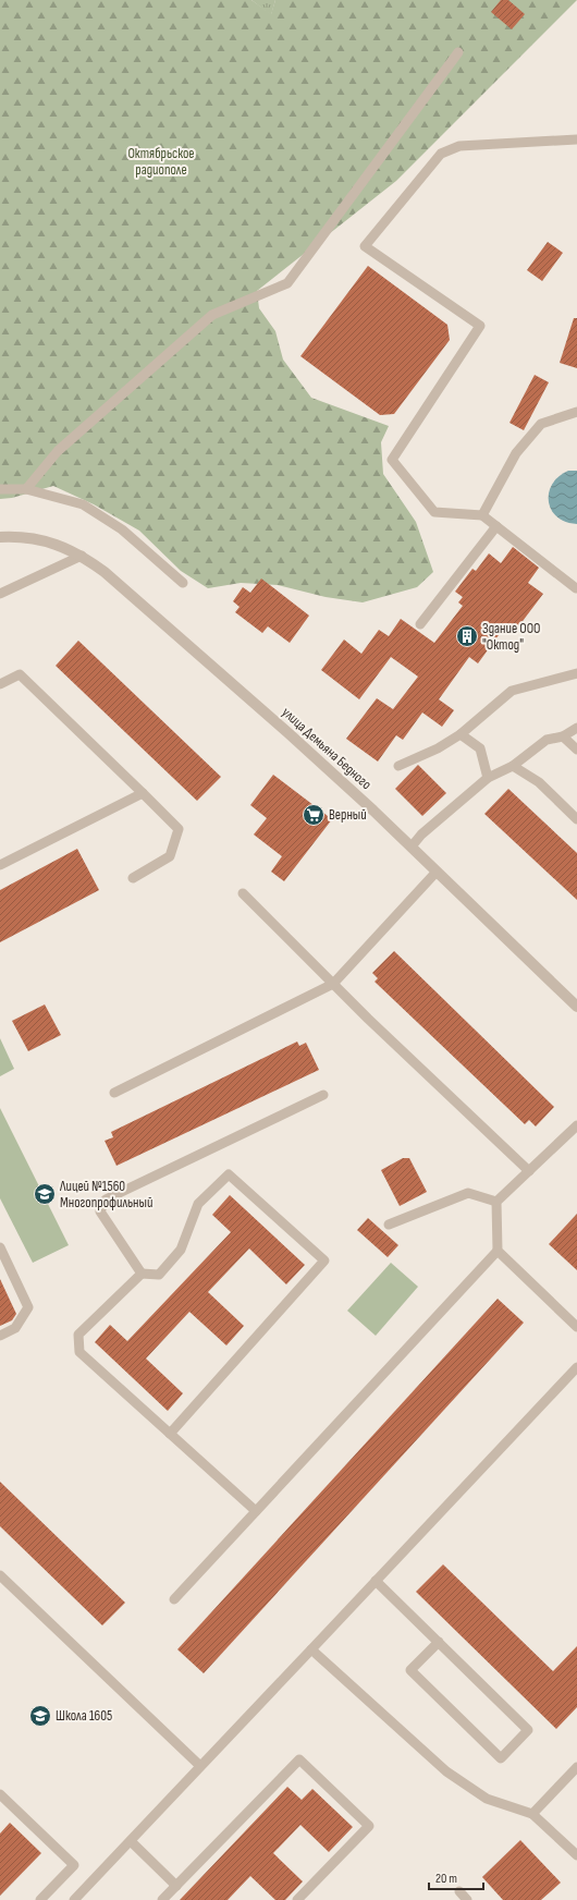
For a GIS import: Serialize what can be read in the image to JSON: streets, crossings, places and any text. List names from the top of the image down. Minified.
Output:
{"streets":{"street":["улица Демьяна Бедного"]},"parks":["Октябрьское радиополе"],"places":{"building":["Здание ООО \"Октод\""],"supermarket":["Верный"],"school or university":["Лицей №1560 Многопрофильный","Школа 1605"]},"scale_bar":"20 m"}
